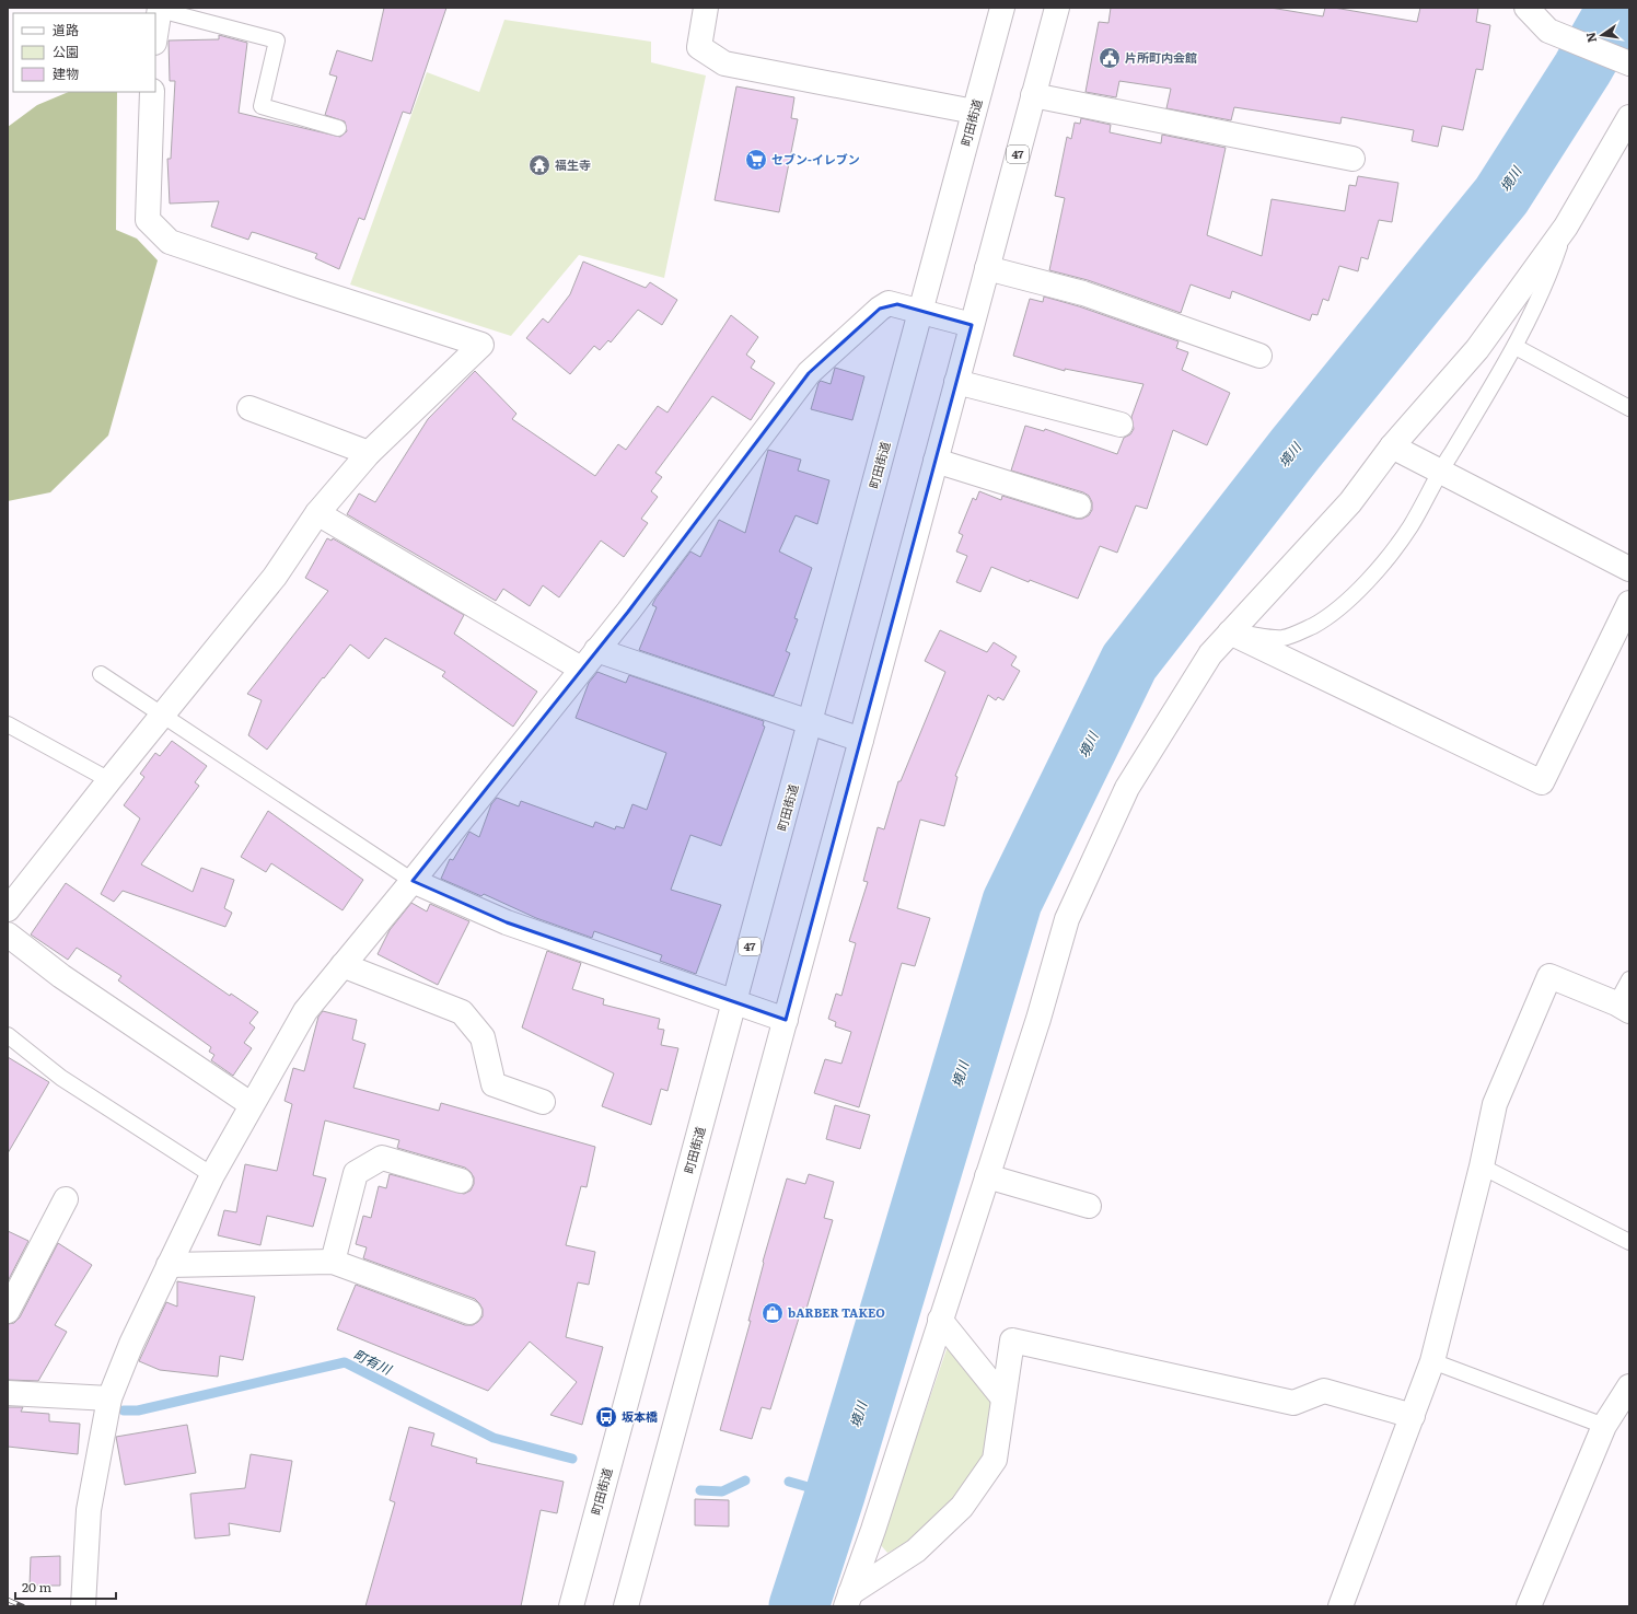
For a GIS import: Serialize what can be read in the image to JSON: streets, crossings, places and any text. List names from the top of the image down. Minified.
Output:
{"streets":{"street":["町田街道","47"]},"water":["境川","町有川"],"places":{"public building":["片所町内会館"],"supermarket":["セブン-イレブン"],"temple":["福生寺"],"shop":["bARBER TAKEO"],"bus stop":["坂本橋"]},"legend":["道路","公園","建物"],"scale_bar":"20 m","north":"left"}
